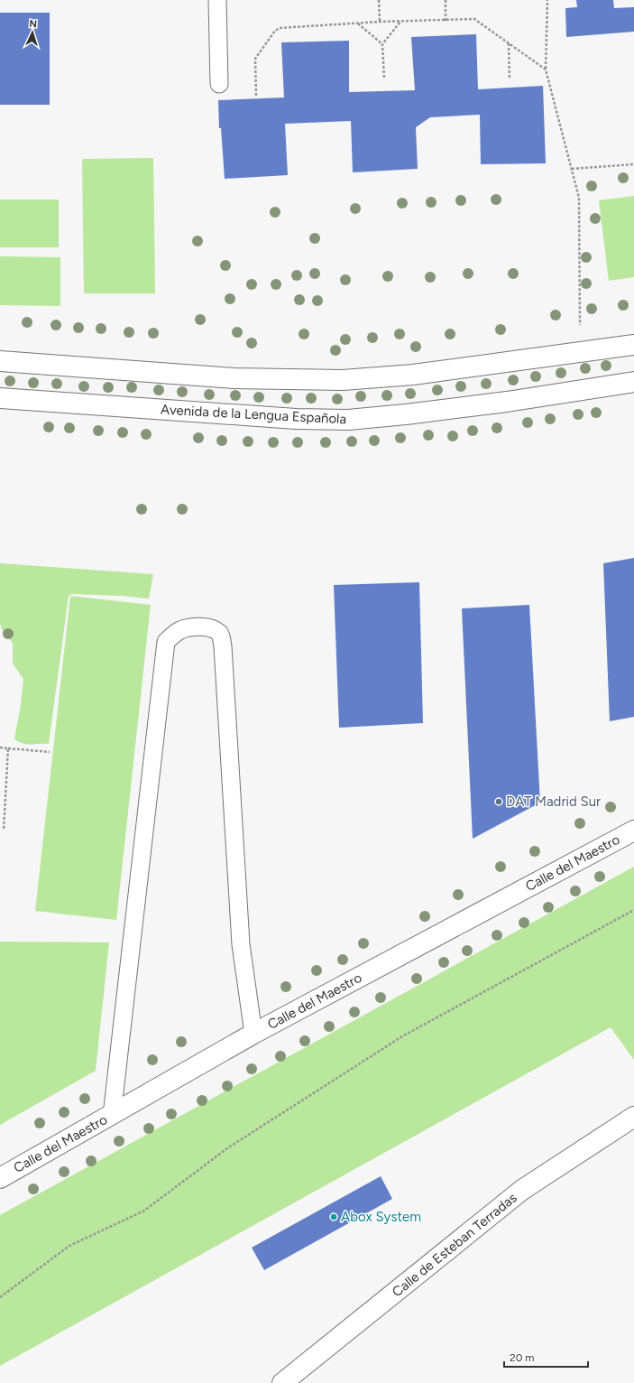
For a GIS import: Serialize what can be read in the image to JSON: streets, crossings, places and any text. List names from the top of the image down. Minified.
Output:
{"streets":{"main road":["Avenida de la Lengua Española","Calle del Maestro","Calle de Esteban Terradas"]},"places":["DAT Madrid Sur","Abox System"],"scale_bar":"20 m","north":"top"}
